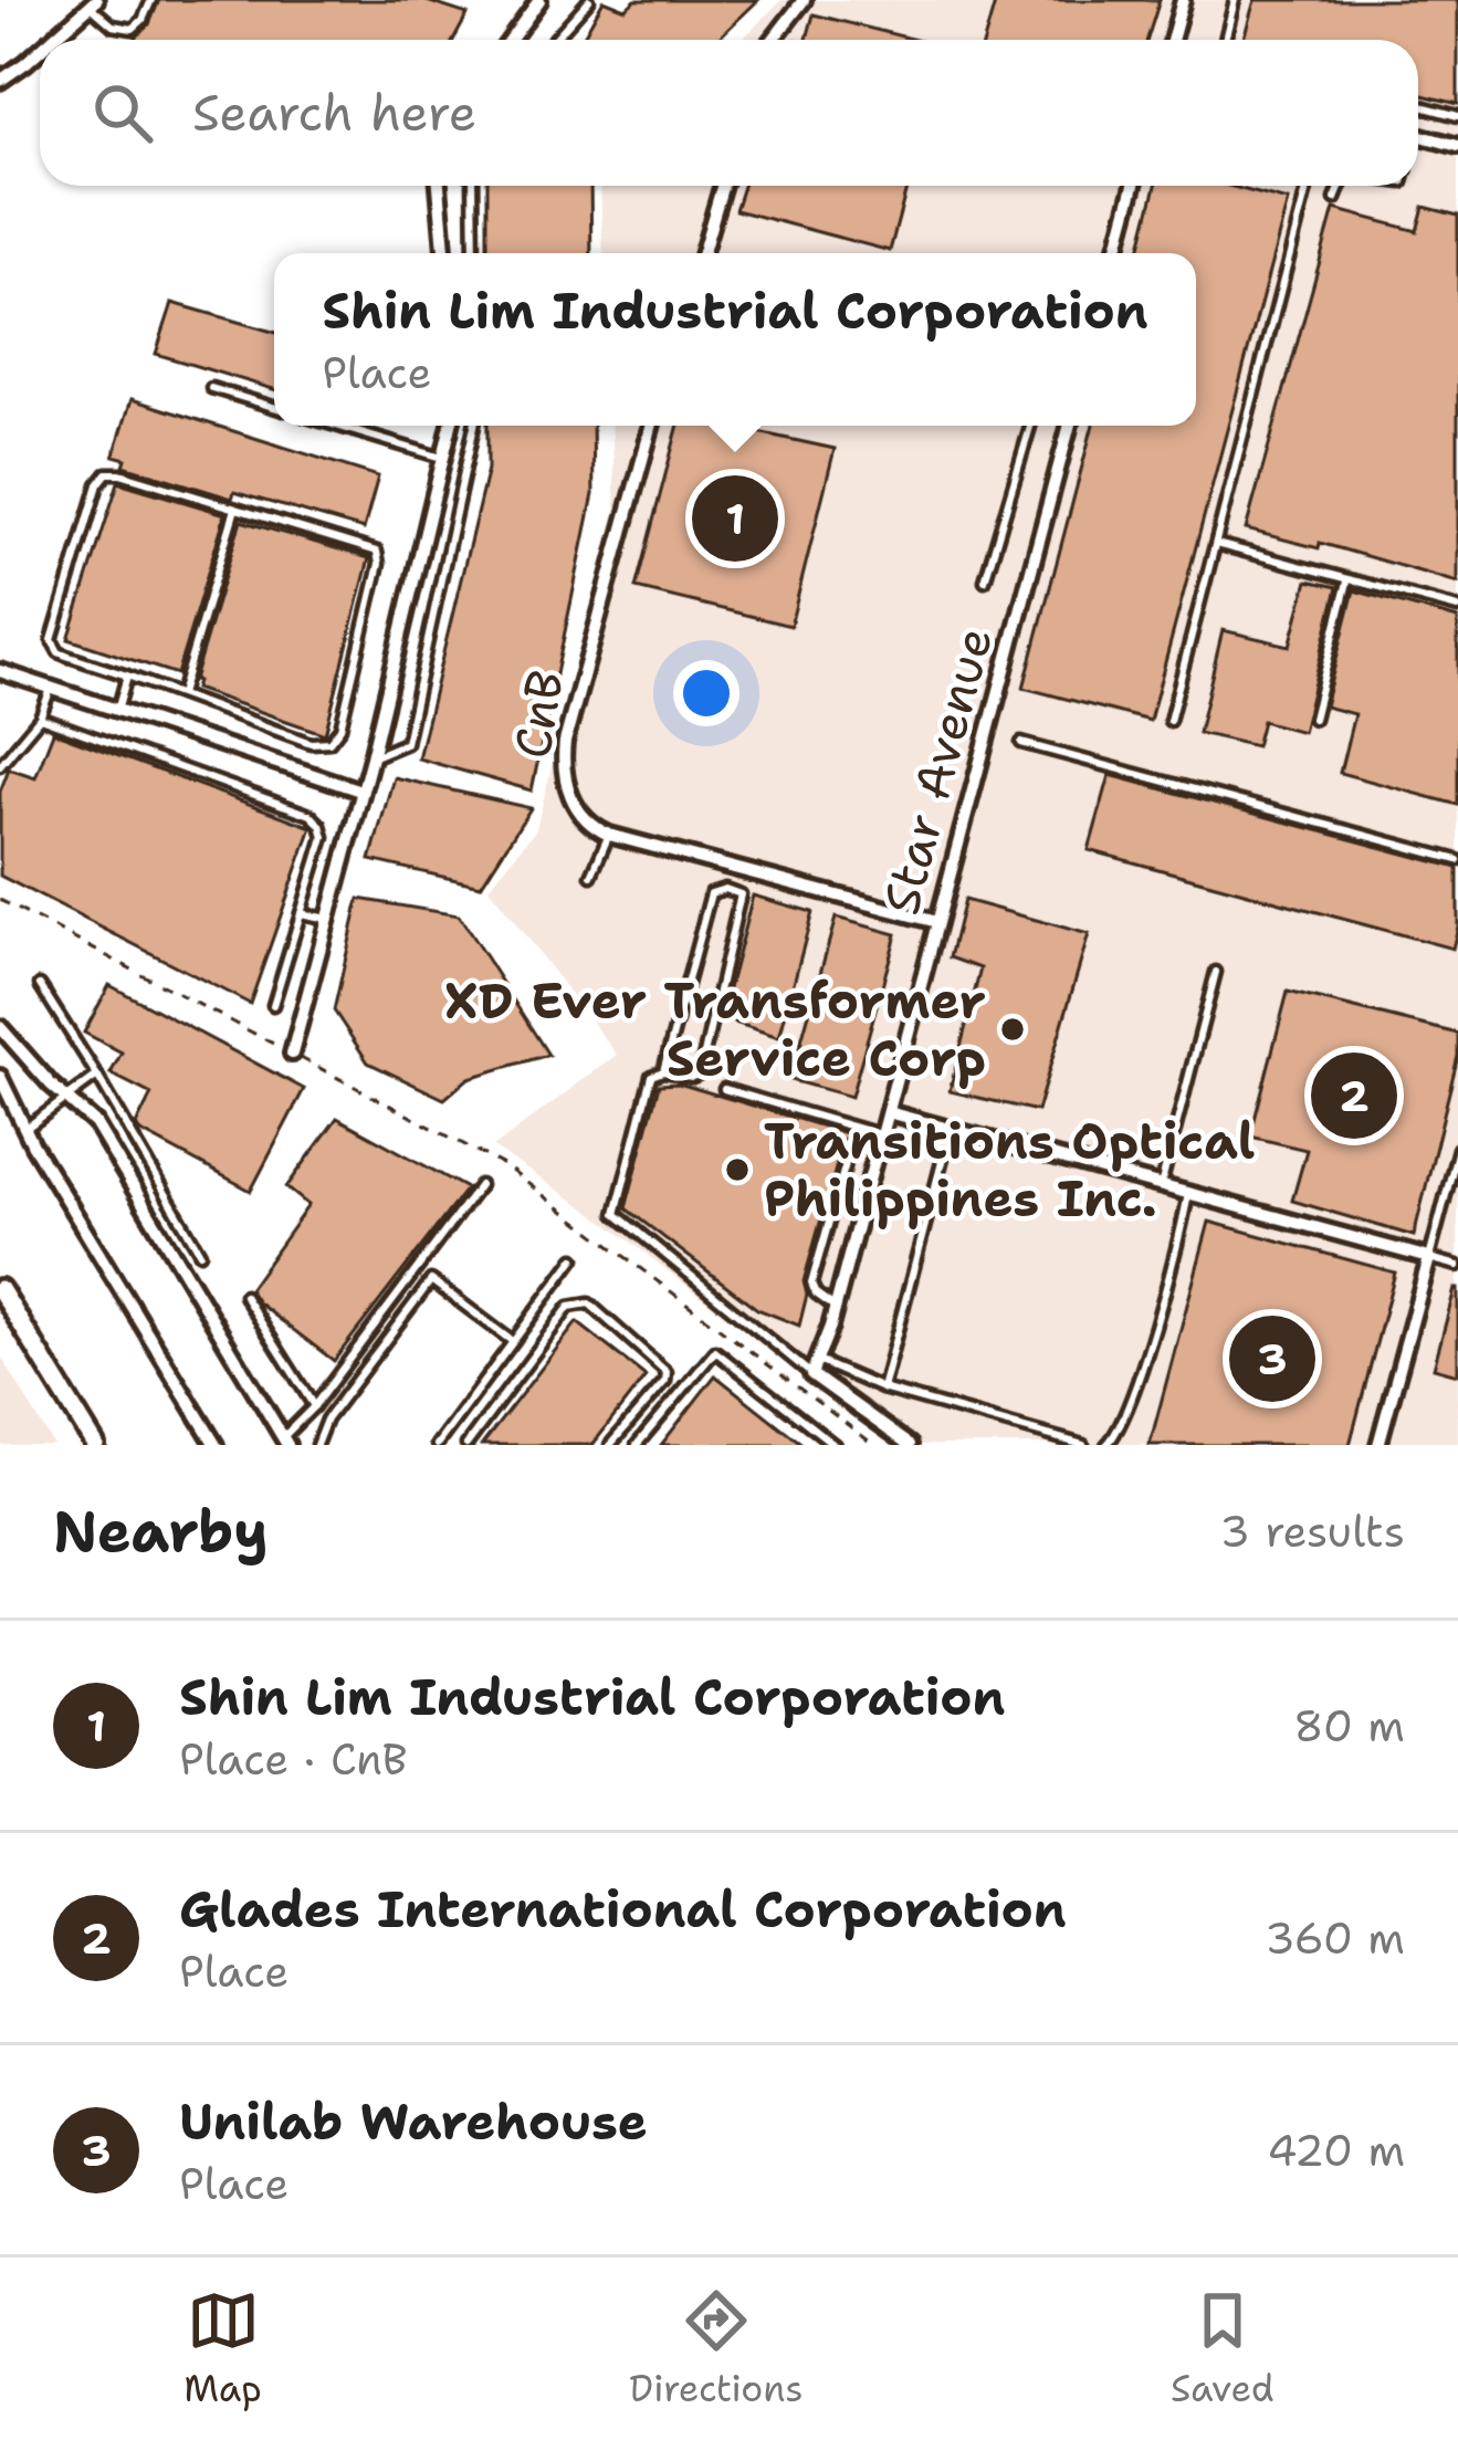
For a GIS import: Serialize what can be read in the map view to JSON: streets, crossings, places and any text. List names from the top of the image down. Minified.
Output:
{"streets":{"street":["CnB","Star Avenue"]},"places":["XD Ever Transformer Service Corp","Transitions Optical Philippines Inc."],"page":{"search":"Search here","popup":["Shin Lim Industrial Corporation","Place"],"pins":["1","2","3"],"heading":["Nearby","3 results"],"list":[{"mark":"1","name":"Shin Lim Industrial Corporation","note":"Place · CnB","value":"80 m"},{"mark":"2","name":"Glades International Corporation","note":"Place","value":"360 m"},{"mark":"3","name":"Unilab Warehouse","note":"Place","value":"420 m"}],"nav":["Map","Directions","Saved"]}}
